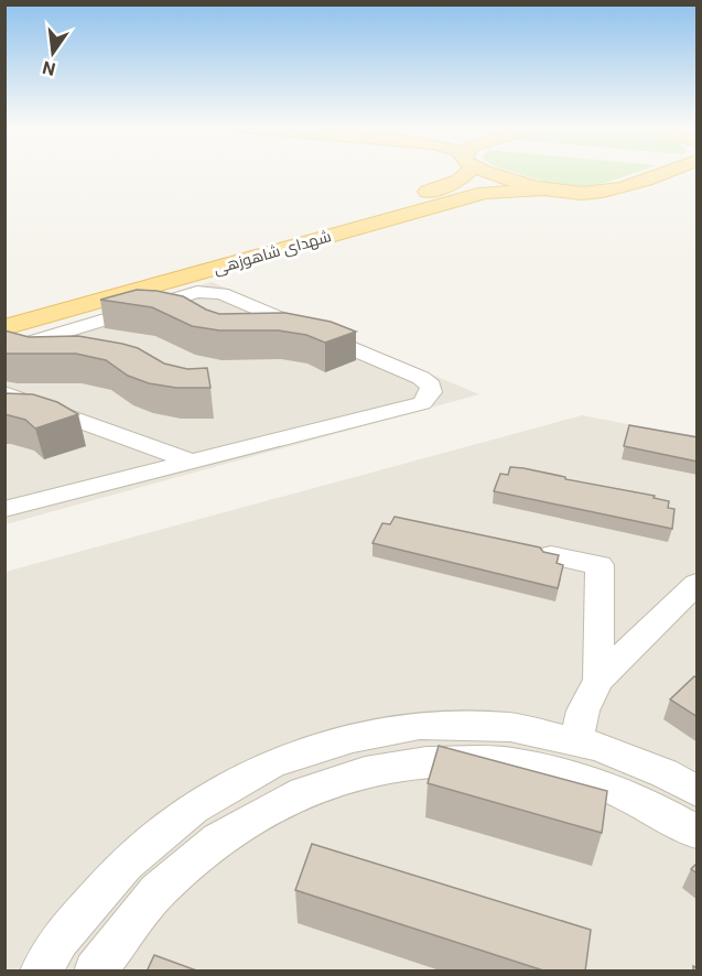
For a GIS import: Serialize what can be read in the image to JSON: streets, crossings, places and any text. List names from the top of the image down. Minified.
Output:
{"streets":{"main road":["شهدای شاهوزهی"]},"north":"bottom"}
